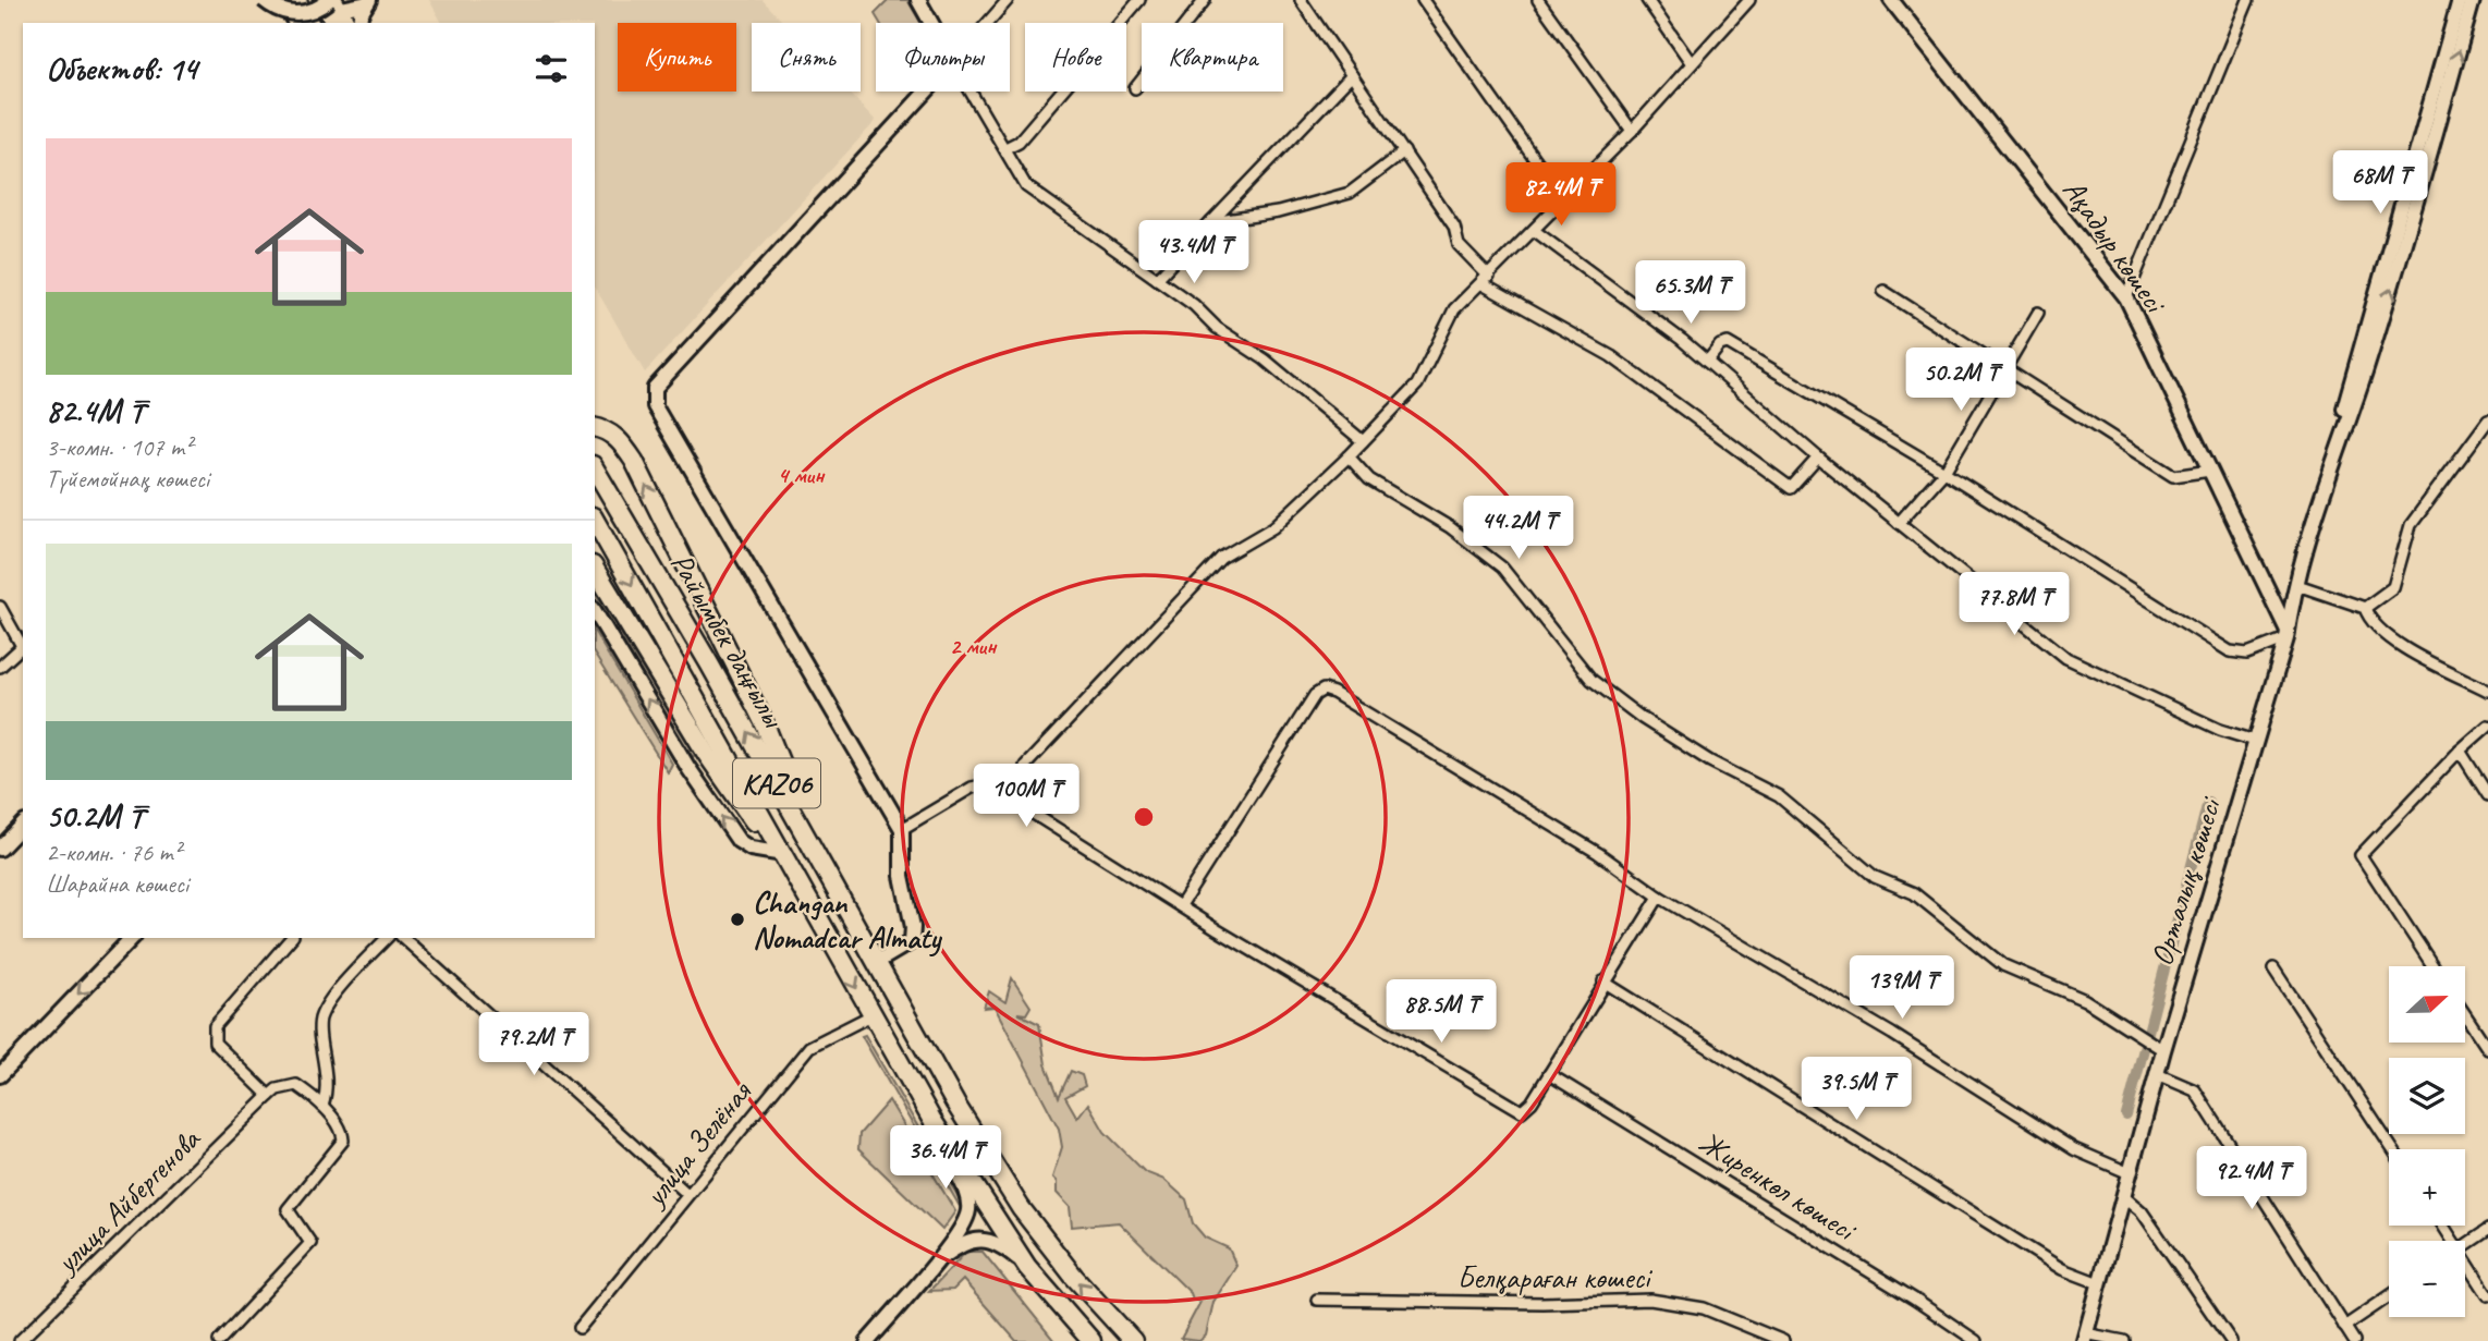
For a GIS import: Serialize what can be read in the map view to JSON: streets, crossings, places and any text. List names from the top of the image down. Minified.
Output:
{"streets":{"highway":["Райымбек даңғылы","KАZ06"],"street":["Ақадыр көшесі","Орталық көшесі","улица Зелёная","Жиренкөл көшесі","улица Айбергенова","Белқараған көшесі"]},"crossings":[["Ақадыр көшесі","Орталық көшесі"],["Райымбек даңғылы","улица Зелёная"]],"places":["Changan Nomadcar Almaty"],"north":"right","page":{"chip":["Купить","Снять","Фильтры","Новое","Квартира"],"heading":"Объектов: 14","list":[{"name":"82.4M ₸","note":"3-комн. · 107 m² · Түйемойнақ көшесі"},{"name":"50.2M ₸","note":"2-комн. · 76 m² · Шарайна көшесі"}],"price":["68M ₸","82.4M ₸","43.4M ₸","65.3M ₸","50.2M ₸","44.2M ₸","77.8M ₸","100M ₸","139M ₸","88.5M ₸","79.2M ₸","39.5M ₸","36.4M ₸","92.4M ₸"],"map_buttons":["+","−"]},"rings":["4 мин","2 мин"]}
